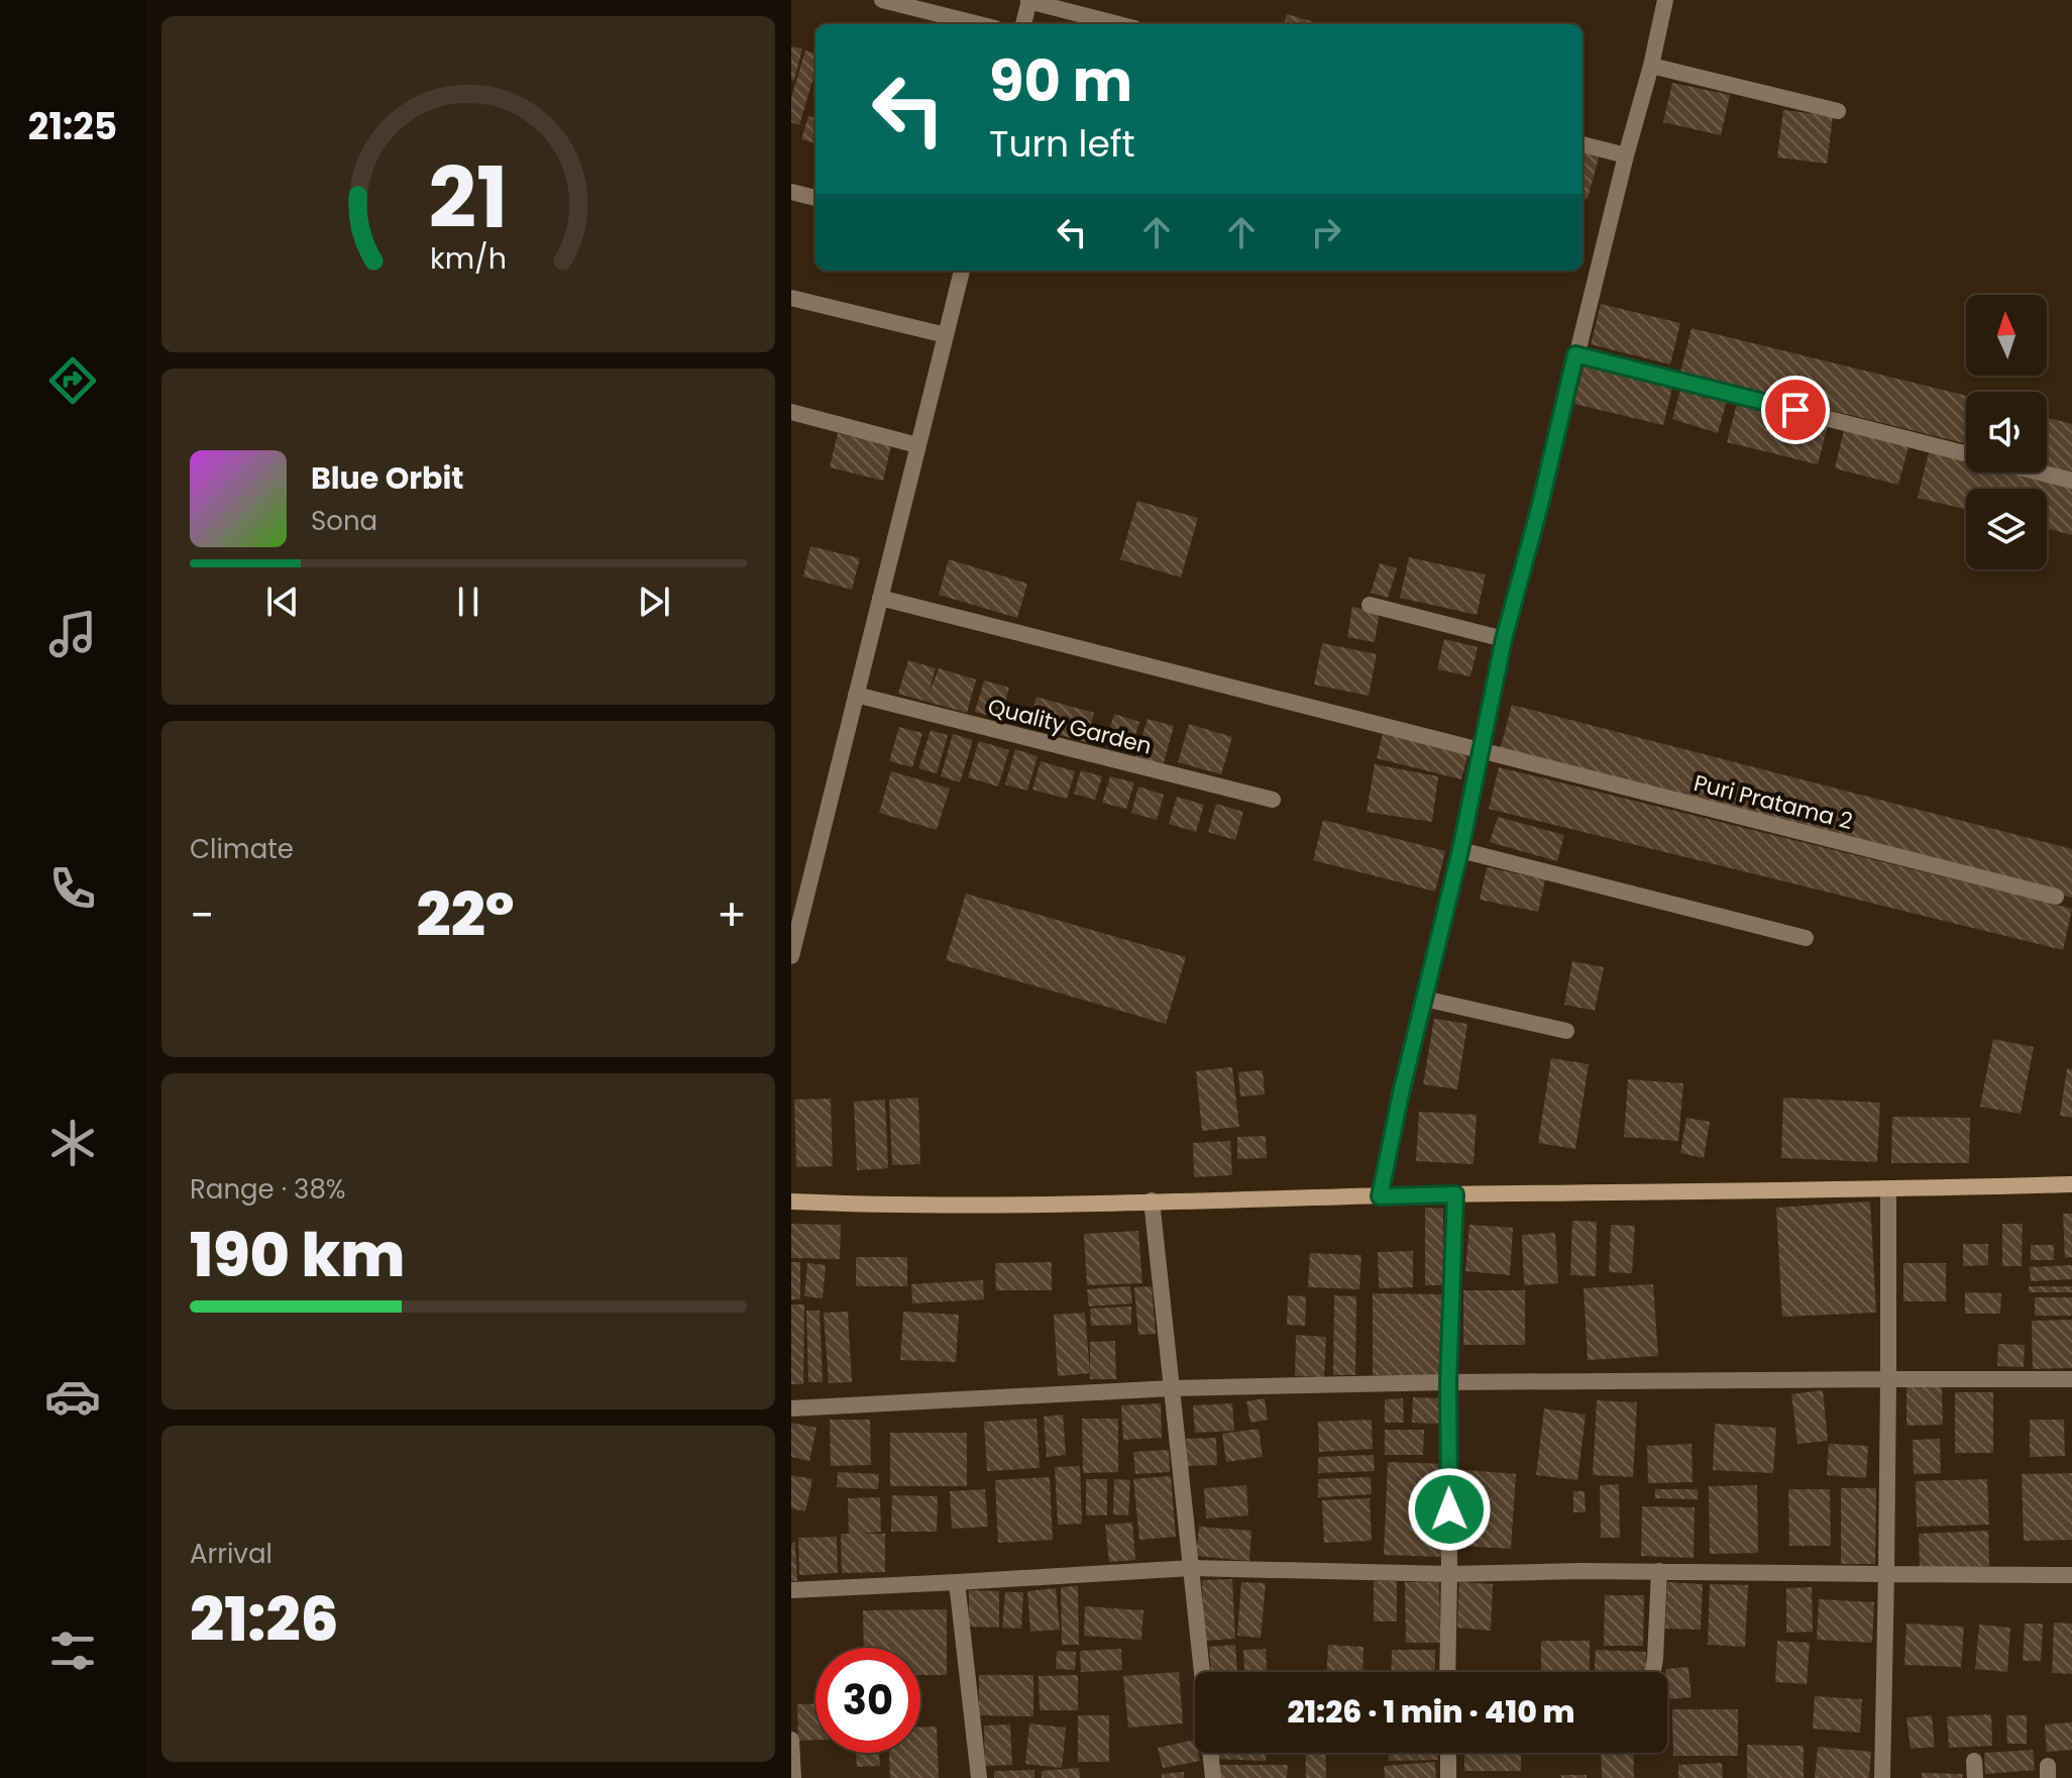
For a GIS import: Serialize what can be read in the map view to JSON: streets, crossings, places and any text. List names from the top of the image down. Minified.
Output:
{"streets":{"street":["Quality Garden","Puri Pratama 2"]},"north":"top","page":{"tabs":"21:25","turn":["90 m","Turn left"],"song":["Blue Orbit","Sona"],"tile":["Climate",["Range · 38%","190 km"],["Arrival","21:26"]],"heat":["−","22°","+"],"limit":"30","trip":"21:26 · 1 min · 410 m","gauge":["21","km/h"]}}
